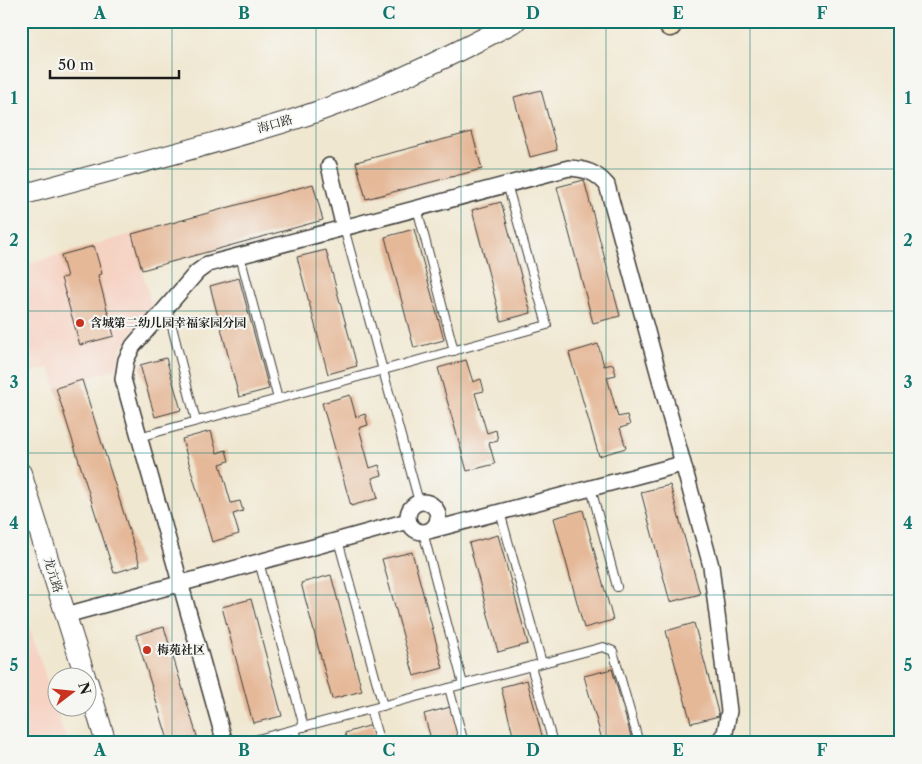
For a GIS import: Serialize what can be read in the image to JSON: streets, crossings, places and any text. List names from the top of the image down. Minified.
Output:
{"streets":{"street":["海口路","龙亢路"]},"places":["含城第二幼儿园幸福家园分园","梅苑社区"],"scale_bar":"50 m","north":"right","grid":{"columns":["A","B","C","D","E","F"],"rows":["1","2","3","4","5"]}}
